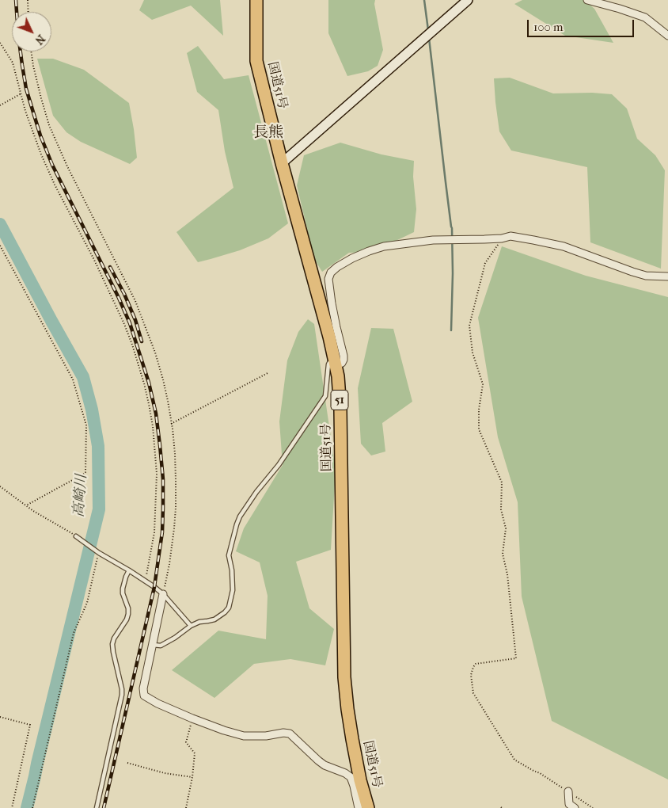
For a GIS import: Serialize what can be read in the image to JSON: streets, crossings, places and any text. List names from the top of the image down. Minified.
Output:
{"streets":{"highway":["国道51号","51"]},"districts":["長熊"],"water":["高崎川"],"scale_bar":"100 m","north":"bottom right"}
